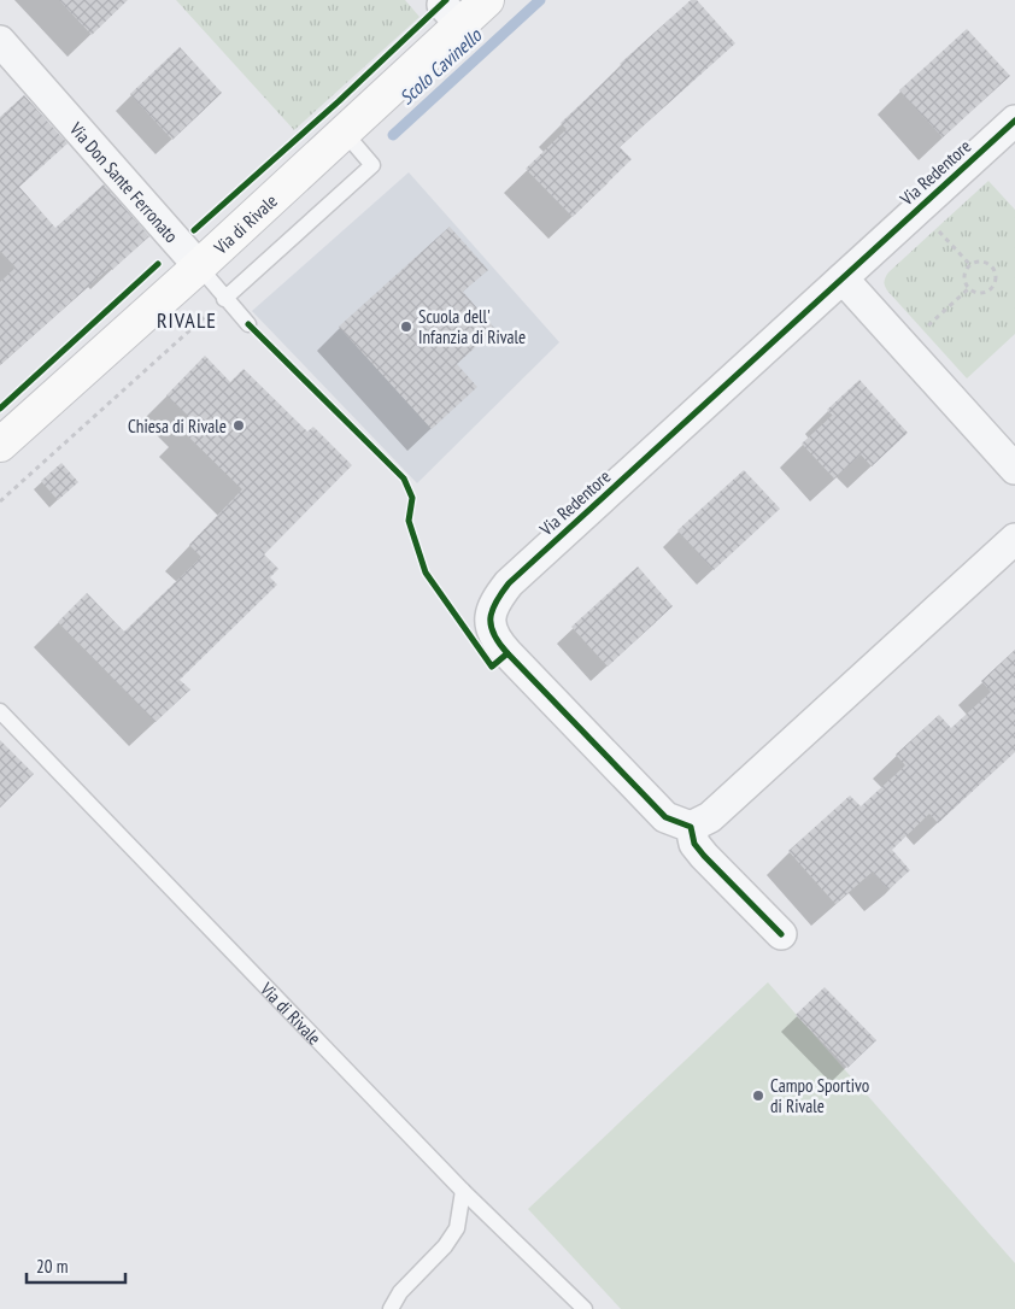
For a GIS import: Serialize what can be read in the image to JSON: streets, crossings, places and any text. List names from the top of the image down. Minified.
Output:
{"streets":{"street":["Via Redentore","Via Don Sante Ferronato","Via di Rivale"]},"crossings":[["Via Don Sante Ferronato","Via di Rivale"]],"districts":["RIVALE"],"water":["Scolo Cavinello"],"places":["Scuola dell' Infanzia di Rivale","Chiesa di Rivale","Campo Sportivo di Rivale"],"scale_bar":"20 m"}
